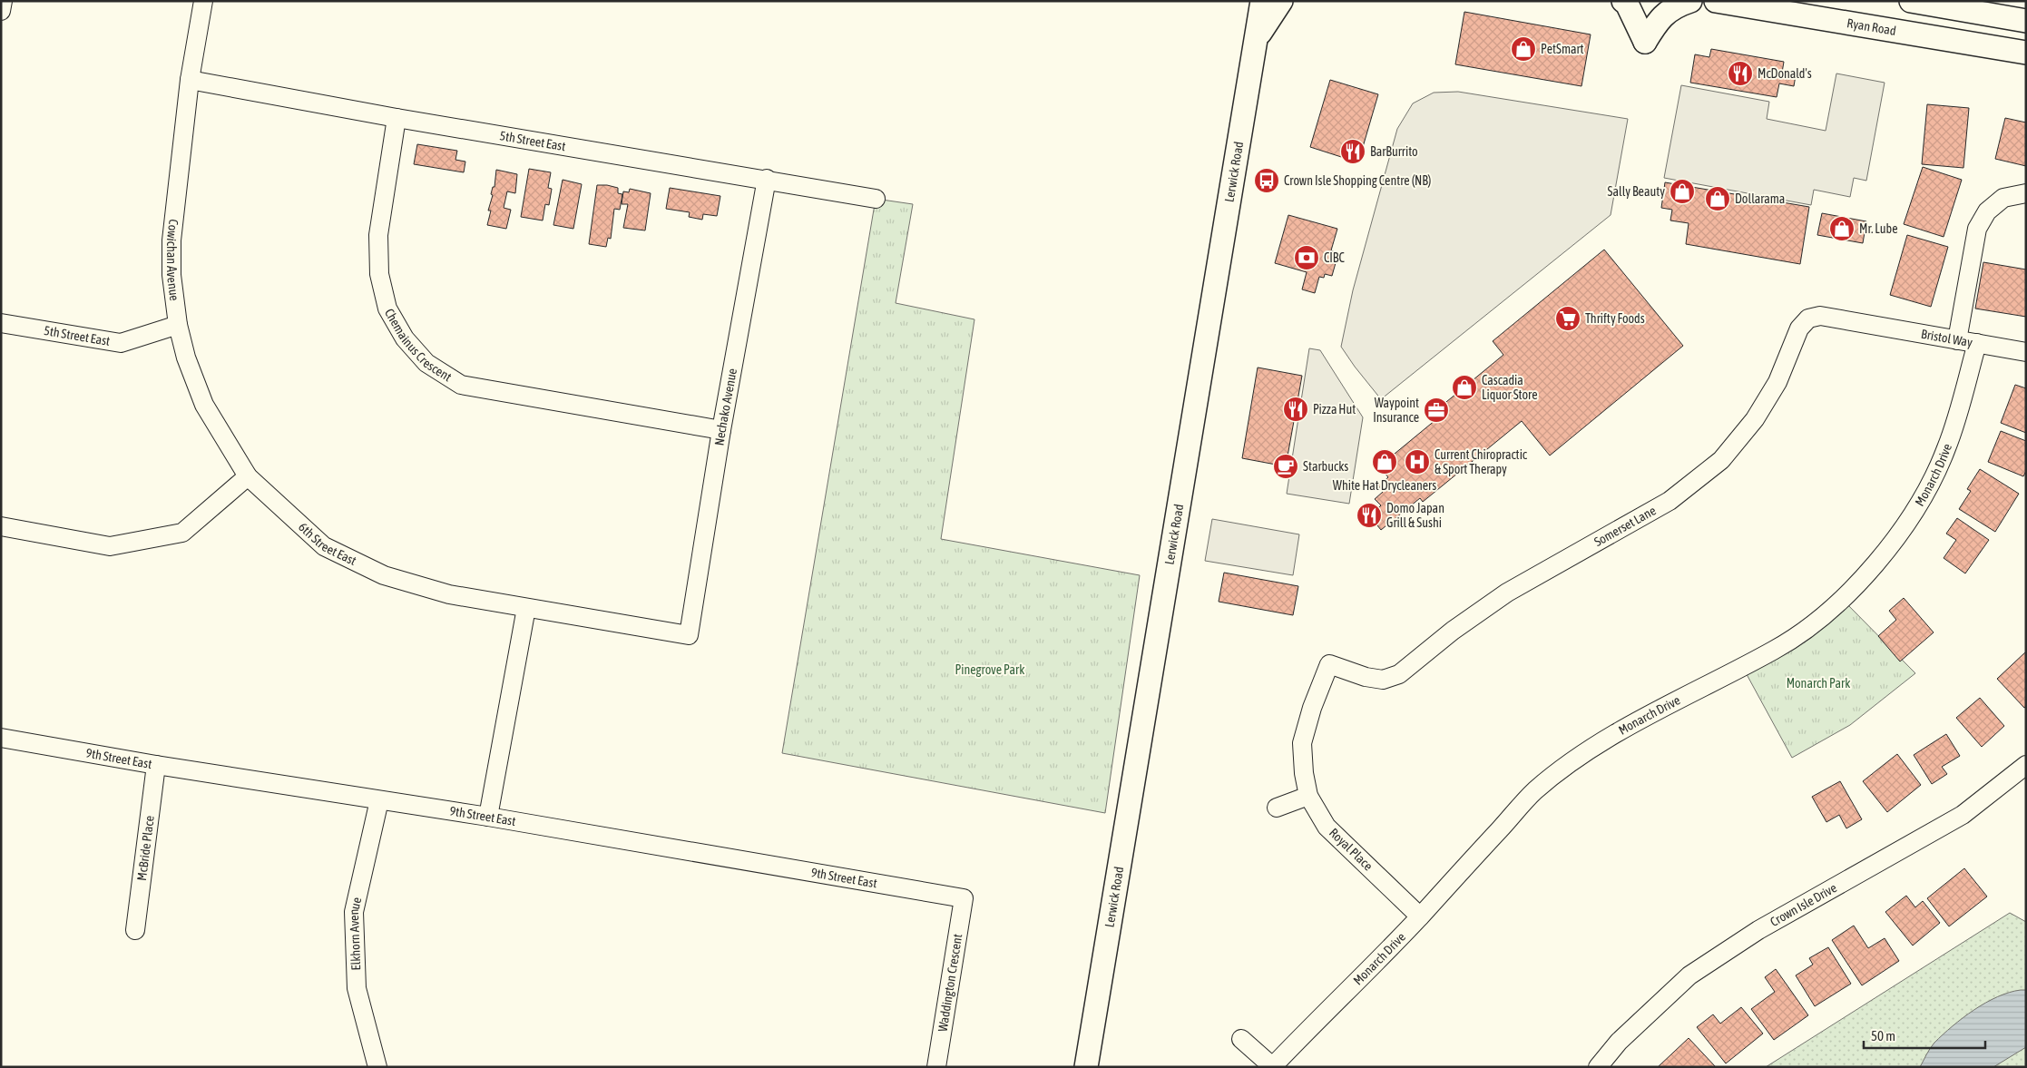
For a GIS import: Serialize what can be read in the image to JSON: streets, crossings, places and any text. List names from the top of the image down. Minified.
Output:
{"streets":{"main road":["Ryan Road","Lerwick Road"],"street":["5th Street East","Cowichan Avenue","Bristol Way","Chemainus Crescent","Nechako Avenue","Monarch Drive","Somerset Lane","6th Street East","9th Street East","McBride Place","Royal Place","Crown Isle Drive","Elkhorn Avenue","Waddington Crescent"]},"crossings":[["5th Street East","Cowichan Avenue"],["5th Street East","Chemainus Crescent"],["5th Street East","Nechako Avenue"],["Cowichan Avenue","6th Street East"],["Bristol Way","Monarch Drive"],["Bristol Way","Somerset Lane"],["Chemainus Crescent","Nechako Avenue"],["Nechako Avenue","6th Street East"],["Monarch Drive","Royal Place"],["Somerset Lane","Royal Place"],["9th Street East","McBride Place"],["9th Street East","Elkhorn Avenue"],["9th Street East","Waddington Crescent"]],"parks":["Pinegrove Park","Monarch Park"],"places":{"shop":["PetSmart","Sally Beauty","Dollarama","Mr. Lube","Cascadia Liquor Store","White Hat Drycleaners"],"restaurant":["McDonald's","BarBurrito","Pizza Hut","Domo Japan Grill & Sushi"],"bus stop":["Crown Isle Shopping Centre (NB)"],"bank":["CIBC"],"supermarket":["Thrifty Foods"],"office":["Waypoint Insurance"],"hospital":["Current Chiropractic & Sport Therapy"],"cafe":["Starbucks"]},"scale_bar":"50 m"}
